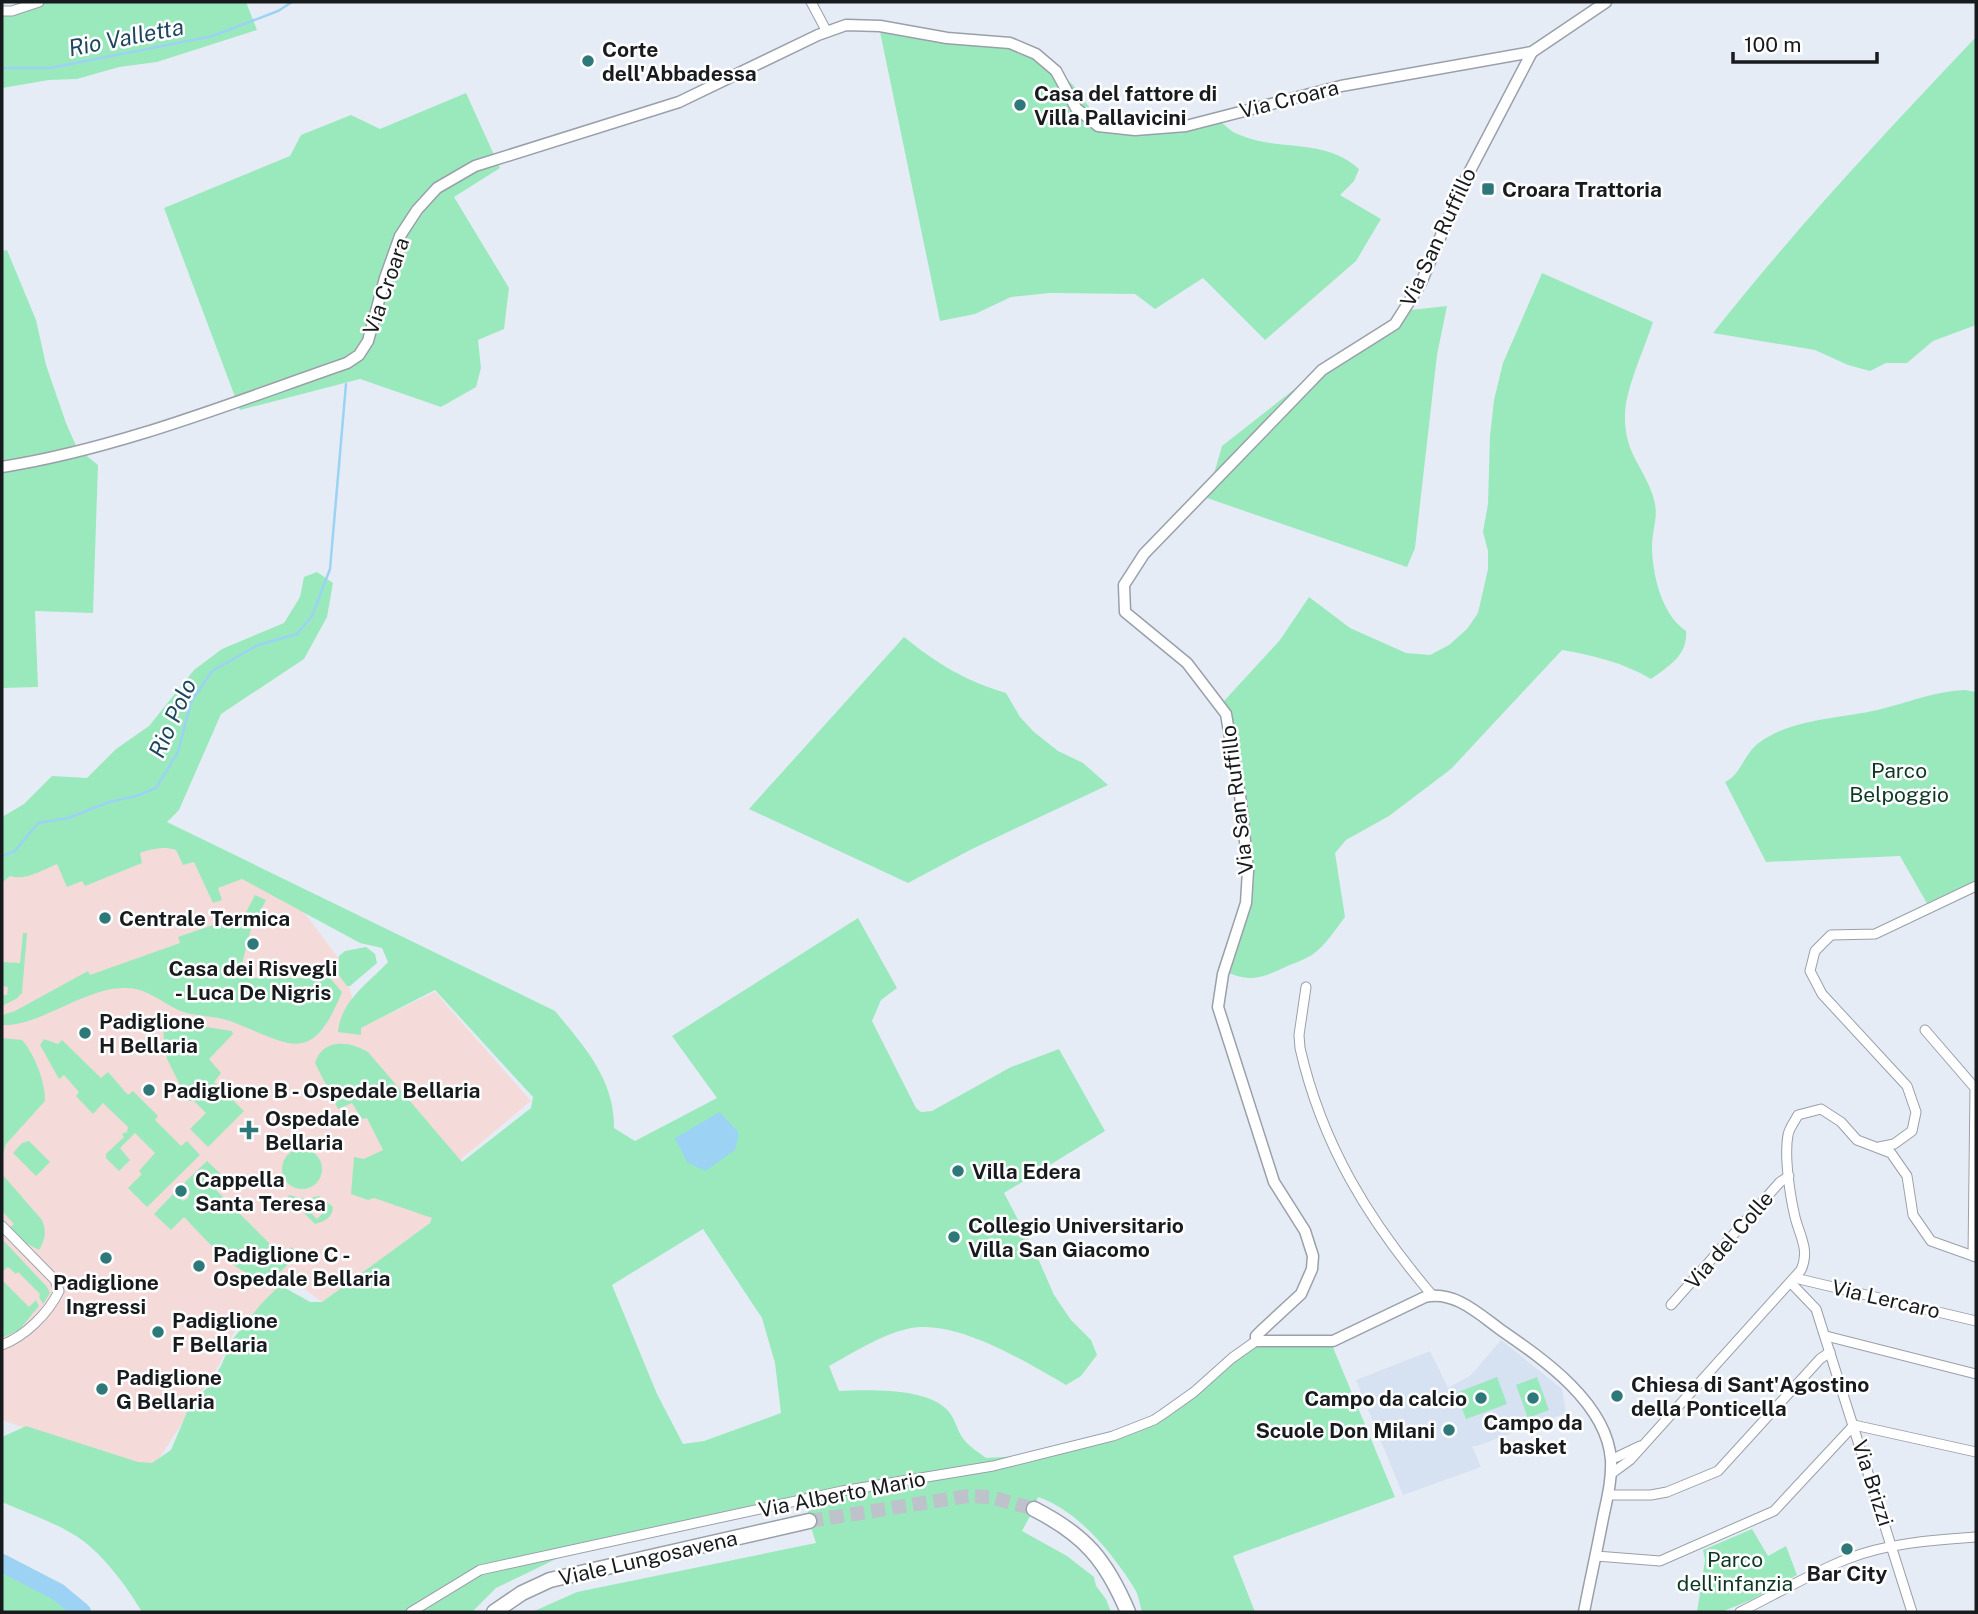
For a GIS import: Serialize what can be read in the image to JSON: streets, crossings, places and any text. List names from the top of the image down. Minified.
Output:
{"streets":{"main road":["Viale Lungosavena"],"street":["Via Croara","Via San Ruffillo","Via del Colle","Via Lercaro","Via Brizzi","Via Alberto Mario"]},"crossings":[["Via Croara","Via San Ruffillo"],["Via San Ruffillo","Via Alberto Mario"],["Via del Colle","Via Lercaro"],["Via del Colle","Via Brizzi"],["Via Lercaro","Via Brizzi"]],"water":["Rio Valletta","Rio Polo"],"parks":["Parco Belpoggio","Parco dell'infanzia"],"places":{"other":["Corte dell'Abbadessa","Casa del fattore di Villa Pallavicini","Centrale Termica","Casa dei Risvegli - Luca De Nigris","Padiglione H Bellaria","Padiglione B - Ospedale Bellaria","Villa Edera","Cappella Santa Teresa","Collegio Universitario Villa San Giacomo","Padiglione Ingressi","Padiglione C - Ospedale Bellaria","Padiglione F Bellaria","Padiglione G Bellaria","Chiesa di Sant'Agostino della Ponticella","Campo da calcio","Campo da basket","Scuole Don Milani","Bar City"],"transit":["Croara Trattoria"],"health":["Ospedale Bellaria"]},"scale_bar":"100 m"}
